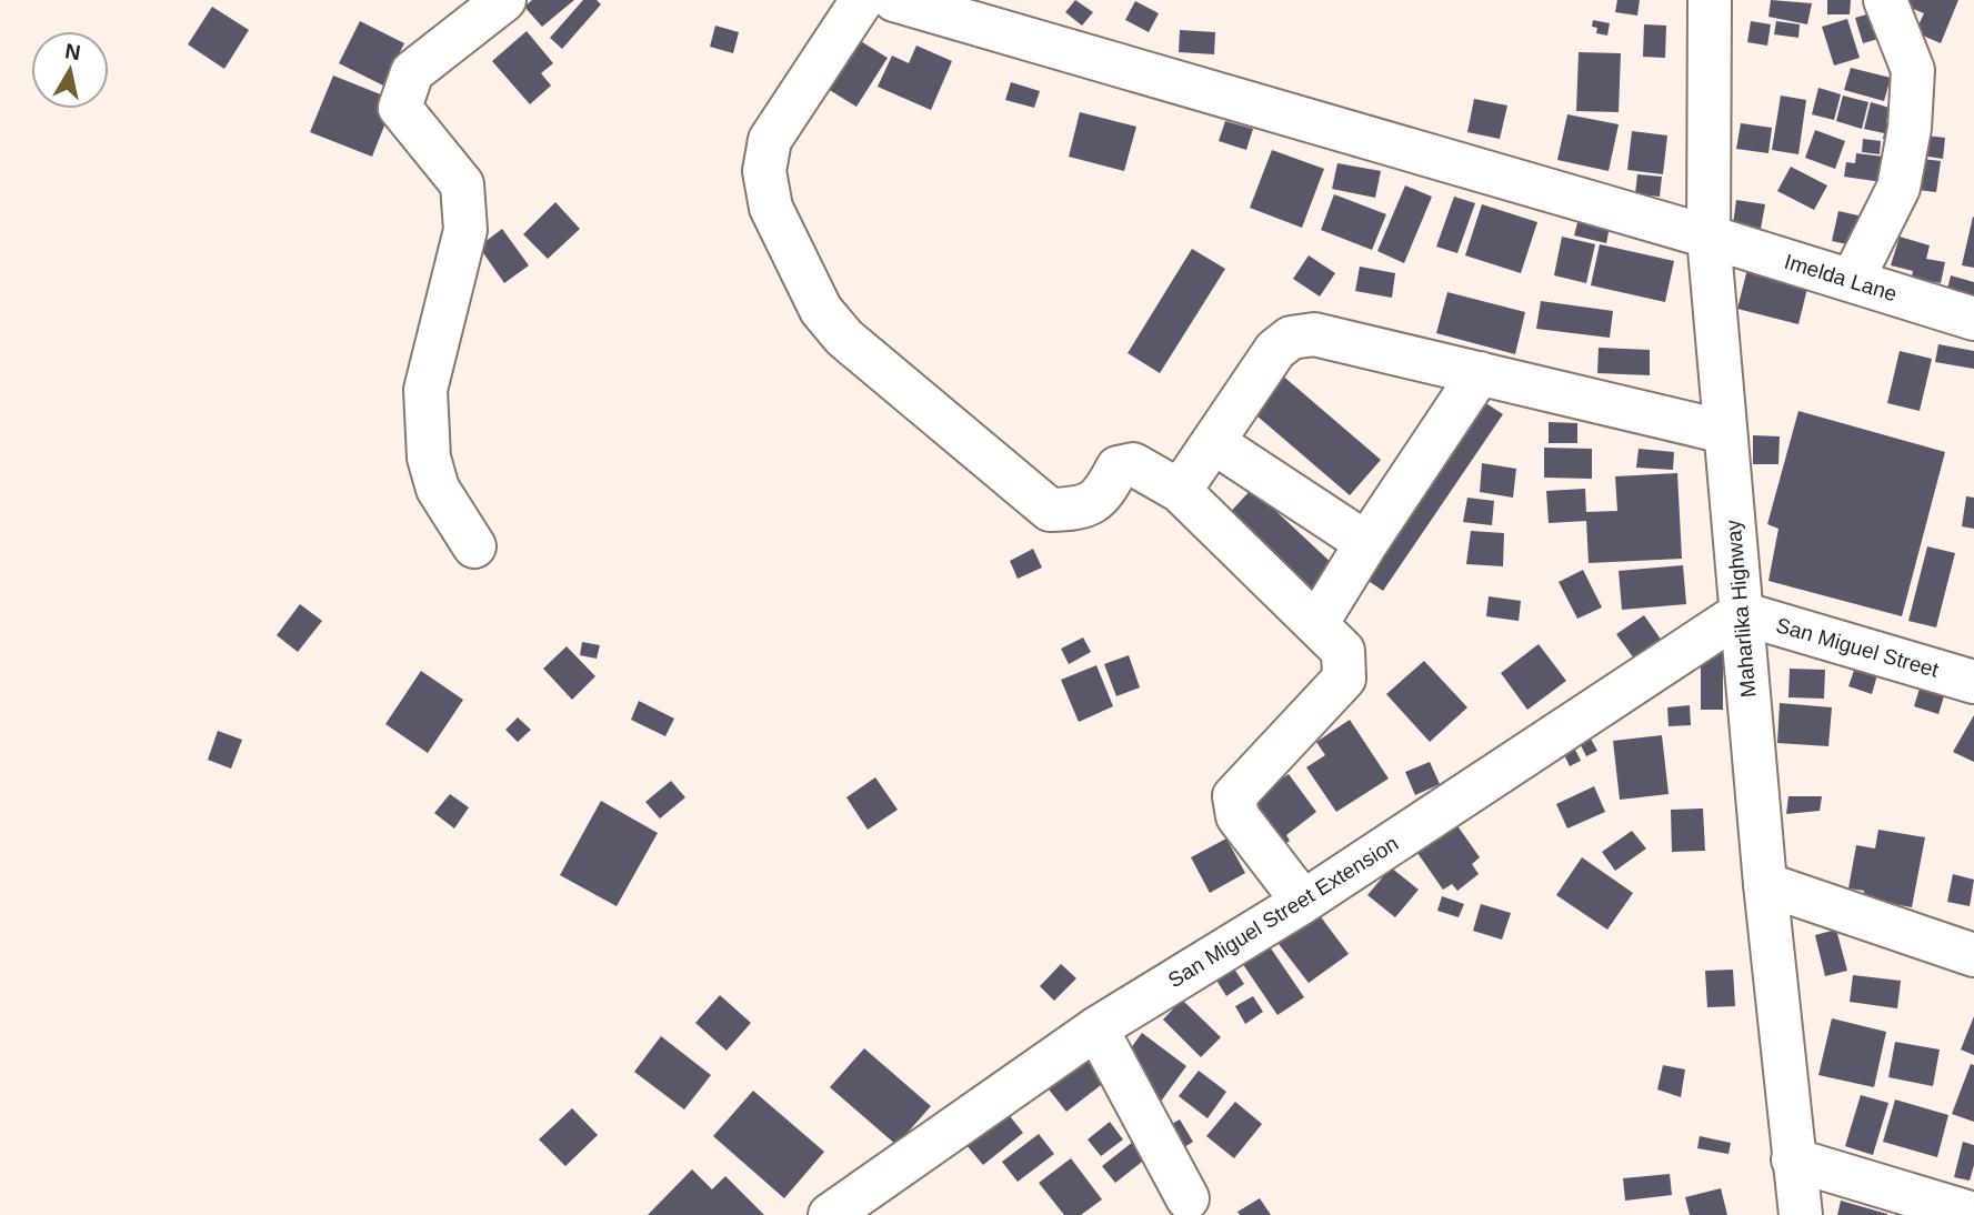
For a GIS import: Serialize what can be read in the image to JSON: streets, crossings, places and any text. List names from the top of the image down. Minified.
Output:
{"streets":{"main road":["Imelda Lane","Maharlika Highway","San Miguel Street","San Miguel Street Extension"]},"crossings":[["Imelda Lane","Maharlika Highway"],["Maharlika Highway","San Miguel Street"],["Maharlika Highway","San Miguel Street Extension"],["San Miguel Street","San Miguel Street Extension"]],"north":"top"}
